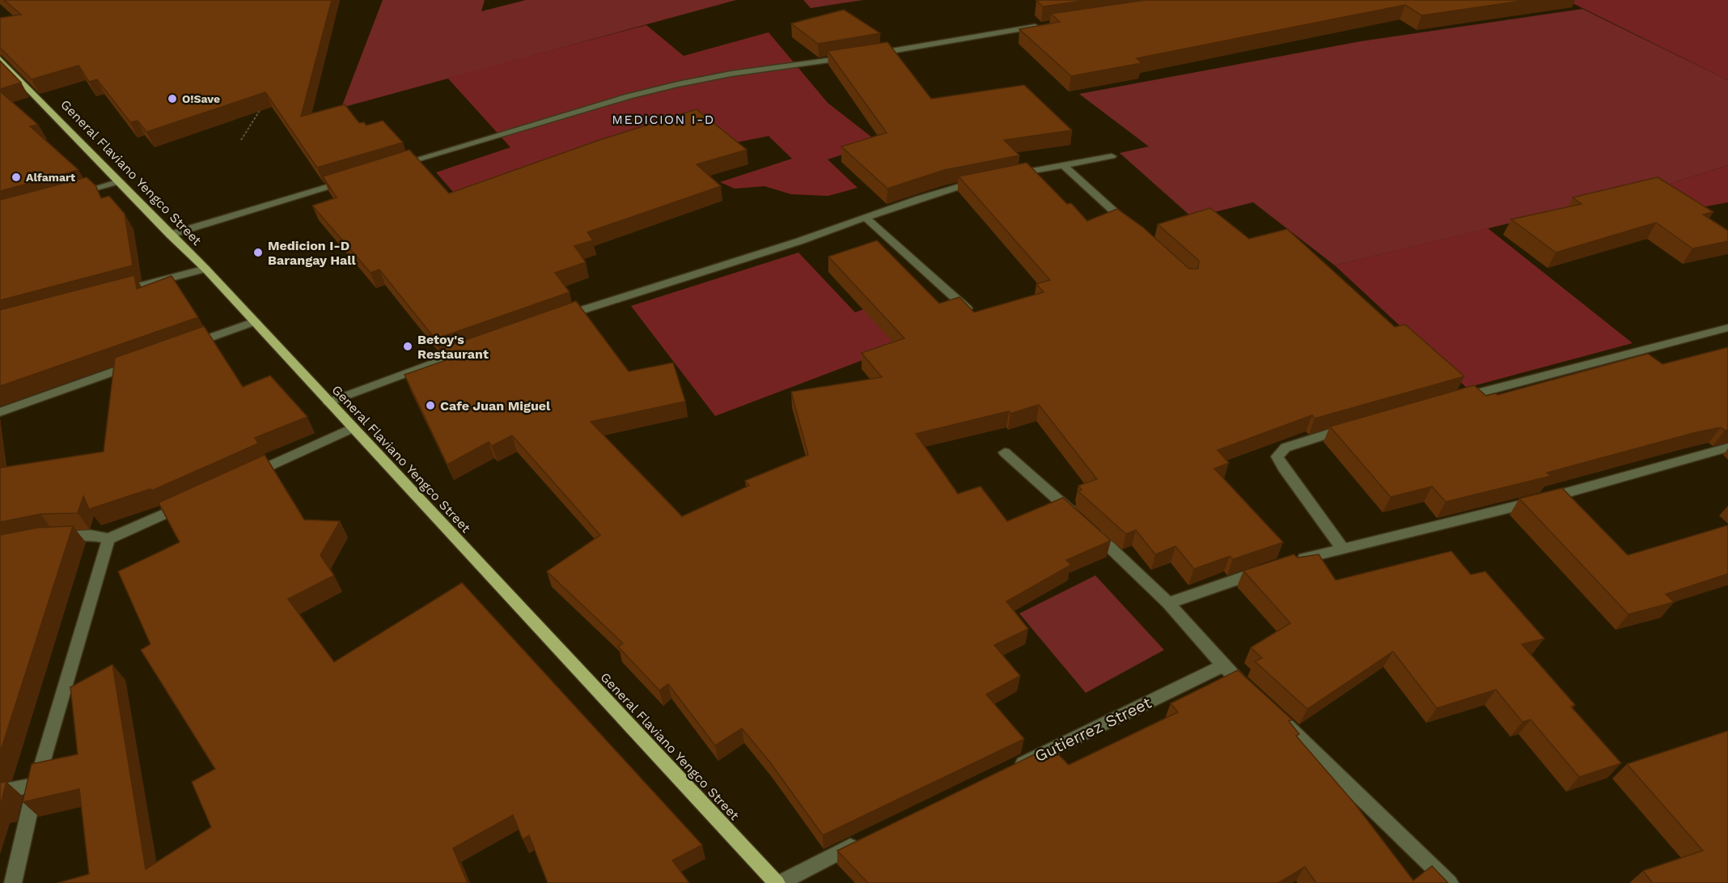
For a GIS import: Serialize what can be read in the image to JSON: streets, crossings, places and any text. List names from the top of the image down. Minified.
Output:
{"streets":{"main road":["General Flaviano Yengco Street"],"street":["Gutierrez Street"]},"districts":["MEDICION I-D"],"places":["O!Save","Alfamart","Medicion I-D Barangay Hall","Betoy's Restaurant","Cafe Juan Miguel"]}
